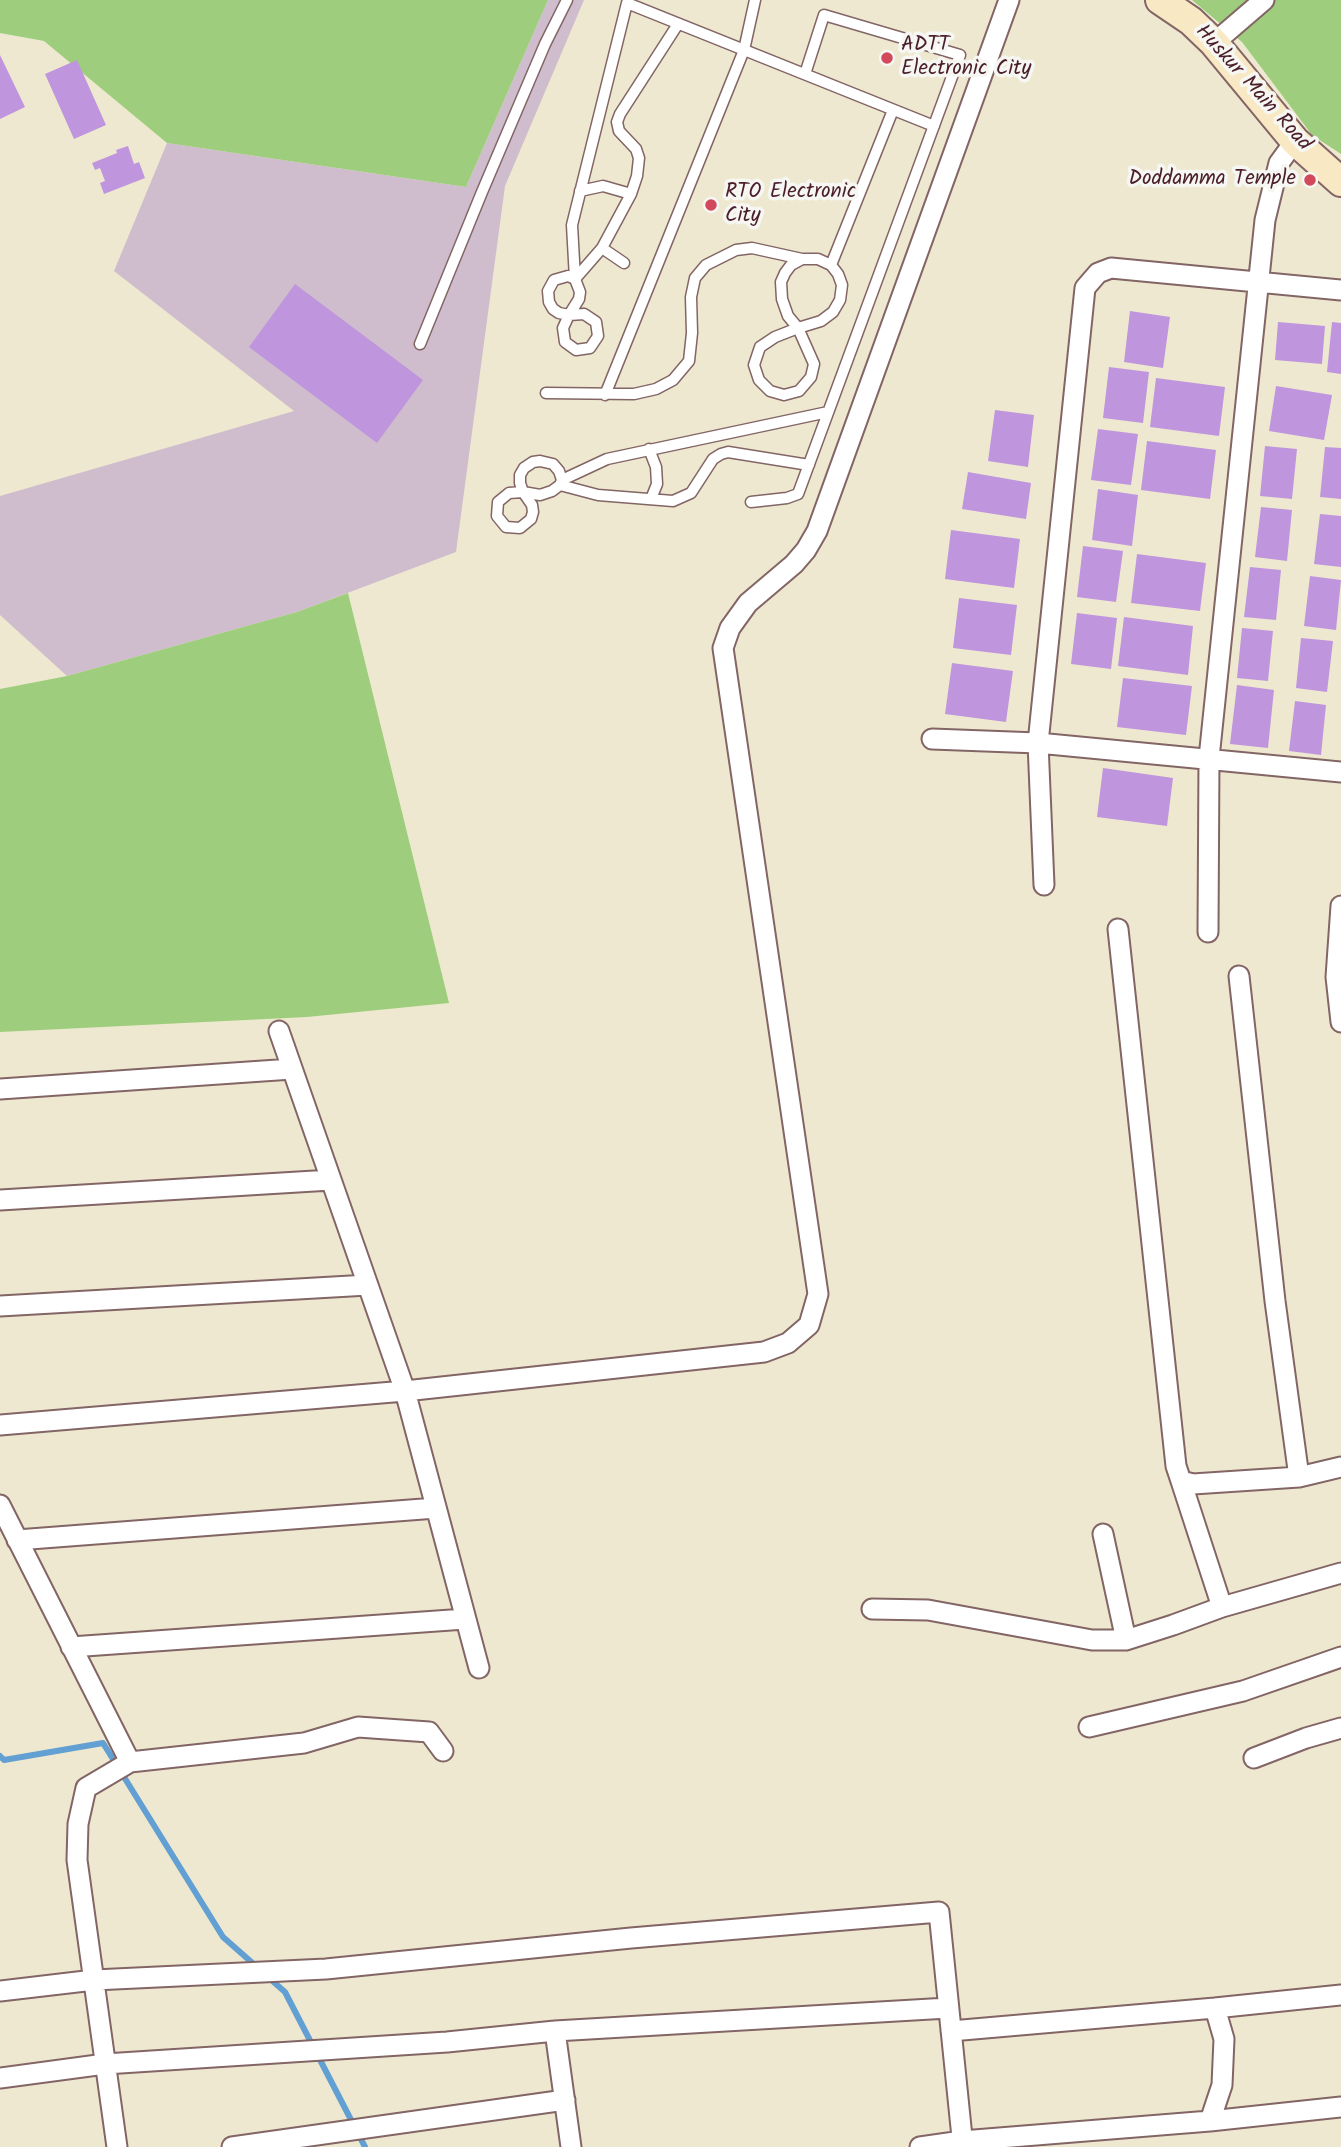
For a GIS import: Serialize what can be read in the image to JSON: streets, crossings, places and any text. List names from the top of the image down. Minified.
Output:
{"streets":{"main road":["Huskur Main Road"]},"places":["ADTT Electronic City","Doddamma Temple","RTO Electronic City"]}
